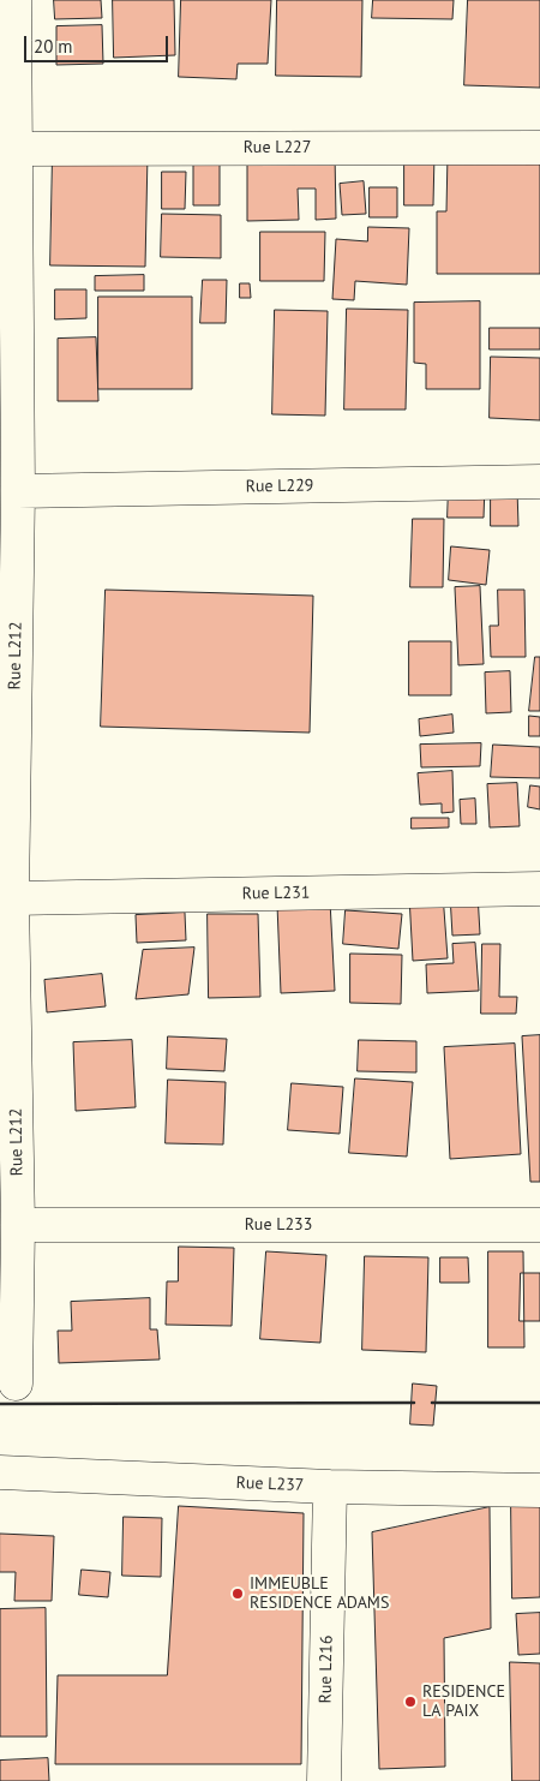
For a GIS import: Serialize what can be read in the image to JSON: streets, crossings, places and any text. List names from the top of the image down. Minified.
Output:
{"streets":{"street":["Rue L227","Rue L229","Rue L212","Rue L231","Rue L233","Rue L237","Rue L216"]},"crossings":[["Rue L227","Rue L212"],["Rue L229","Rue L212"],["Rue L212","Rue L231"],["Rue L212","Rue L233"],["Rue L237","Rue L216"]],"places":["IMMEUBLE RESIDENCE ADAMS","RESIDENCE LA PAIX"],"scale_bar":"20 m"}
